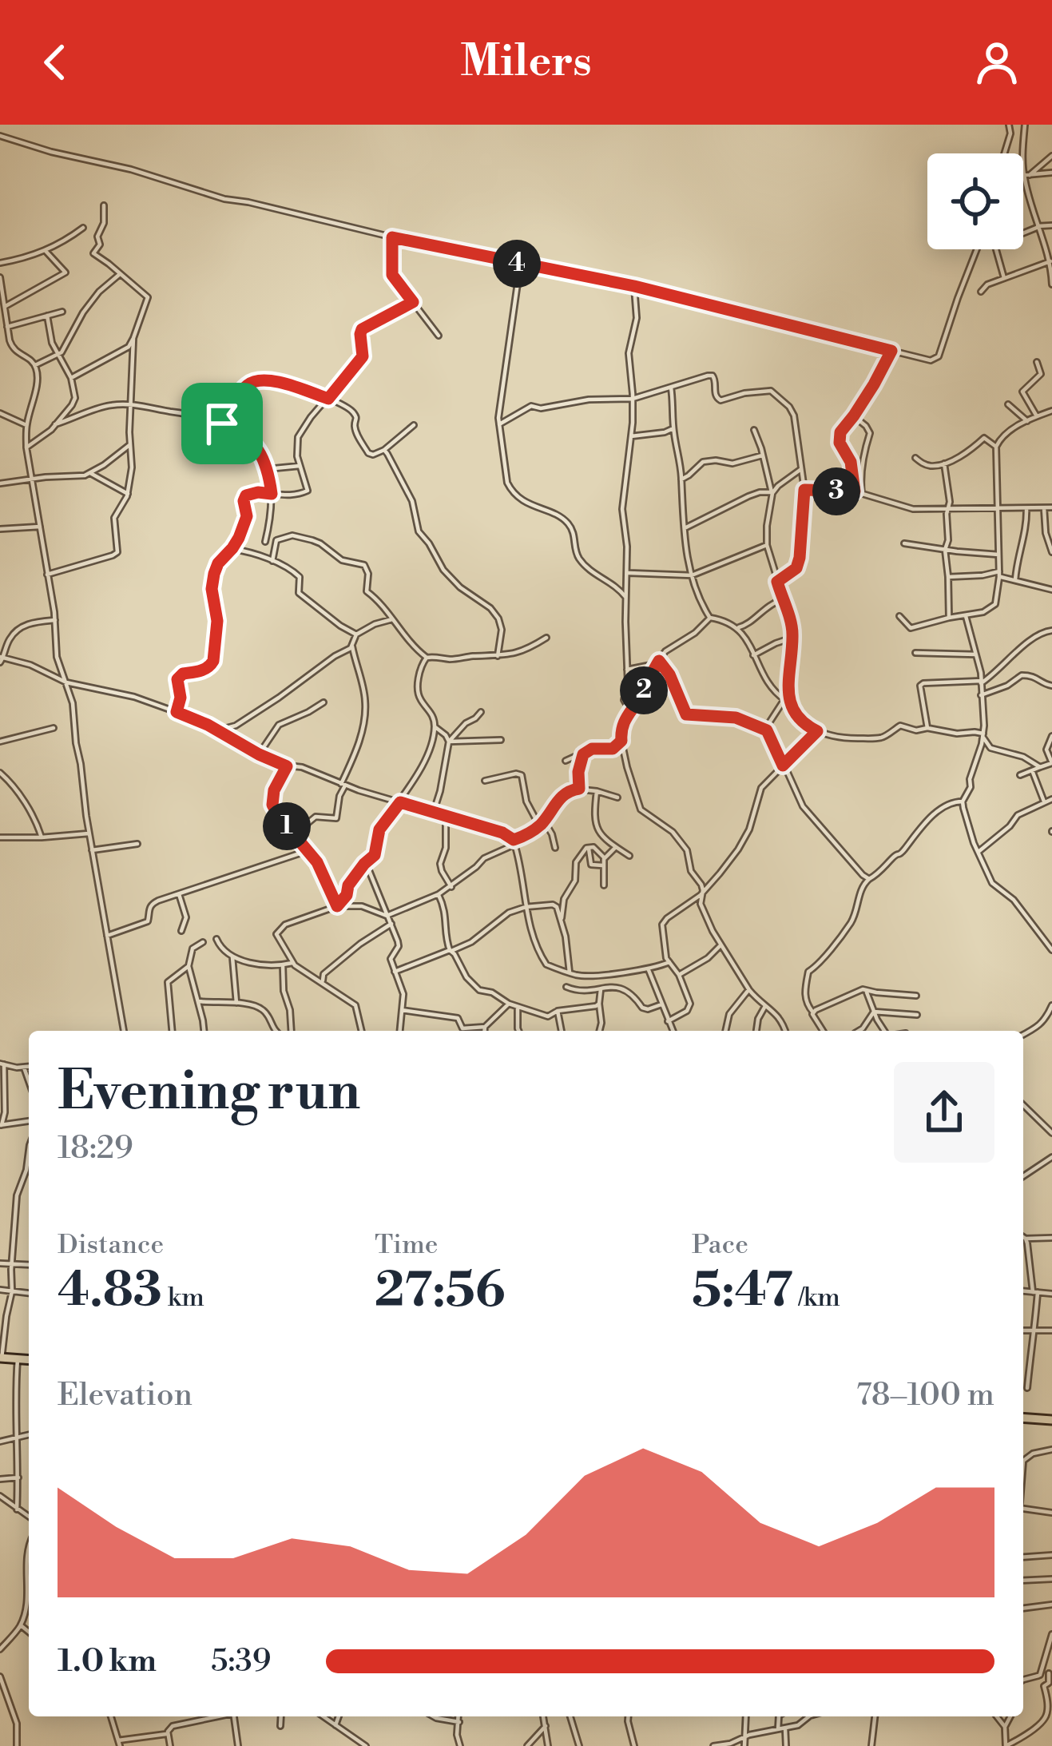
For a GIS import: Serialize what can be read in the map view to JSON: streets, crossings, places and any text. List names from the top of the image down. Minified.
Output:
{"page":{"header":"Milers","pins":["4","3","2","1"],"heading":["Evening run","18:29"],"stats":[["Distance","4.83 km"],["Time","27:56"],["Pace","5:47 /km"]],"chart":["Elevation","78–100 m"],"list":[{"name":"1.0 km","note":"5:39"}]}}
